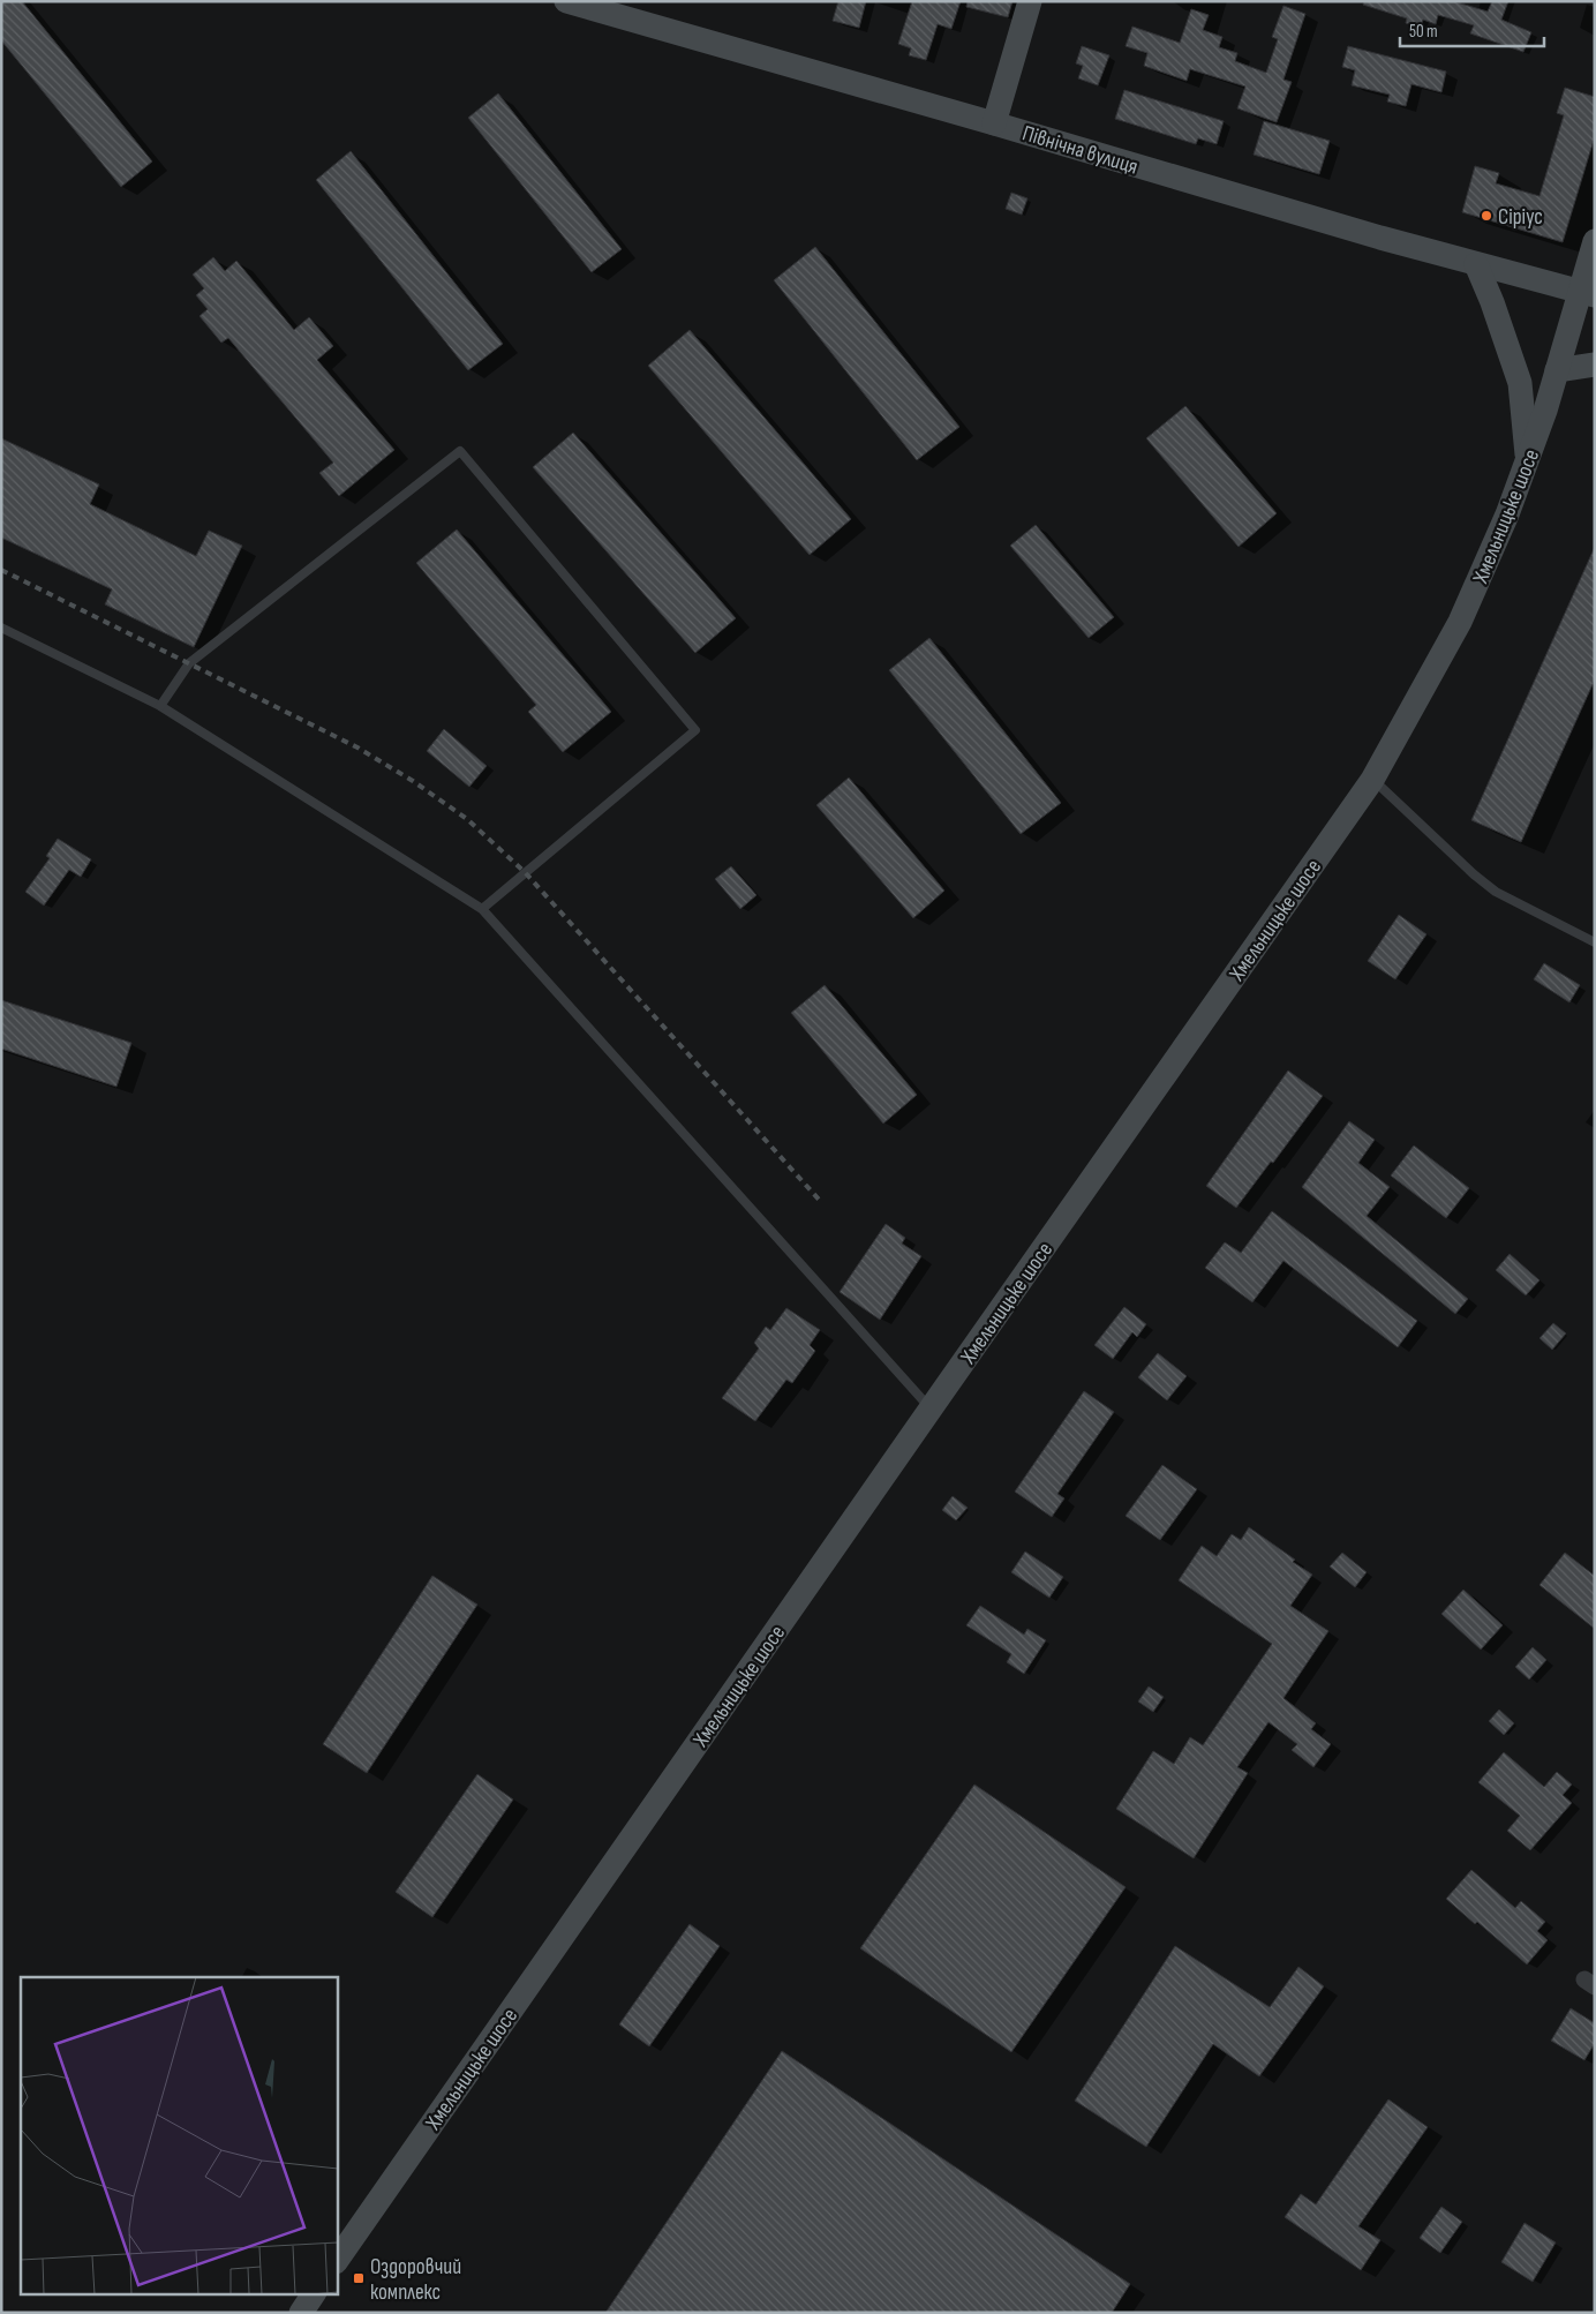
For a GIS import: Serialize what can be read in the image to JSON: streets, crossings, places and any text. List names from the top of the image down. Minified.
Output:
{"streets":{"street":["Північна вулиця","Хмельницьке шосе"]},"crossings":[["Північна вулиця","Хмельницьке шосе"]],"places":{"other":["Сіріус"],"transit":["Оздоровчий комплекс"]},"scale_bar":"50 m"}
